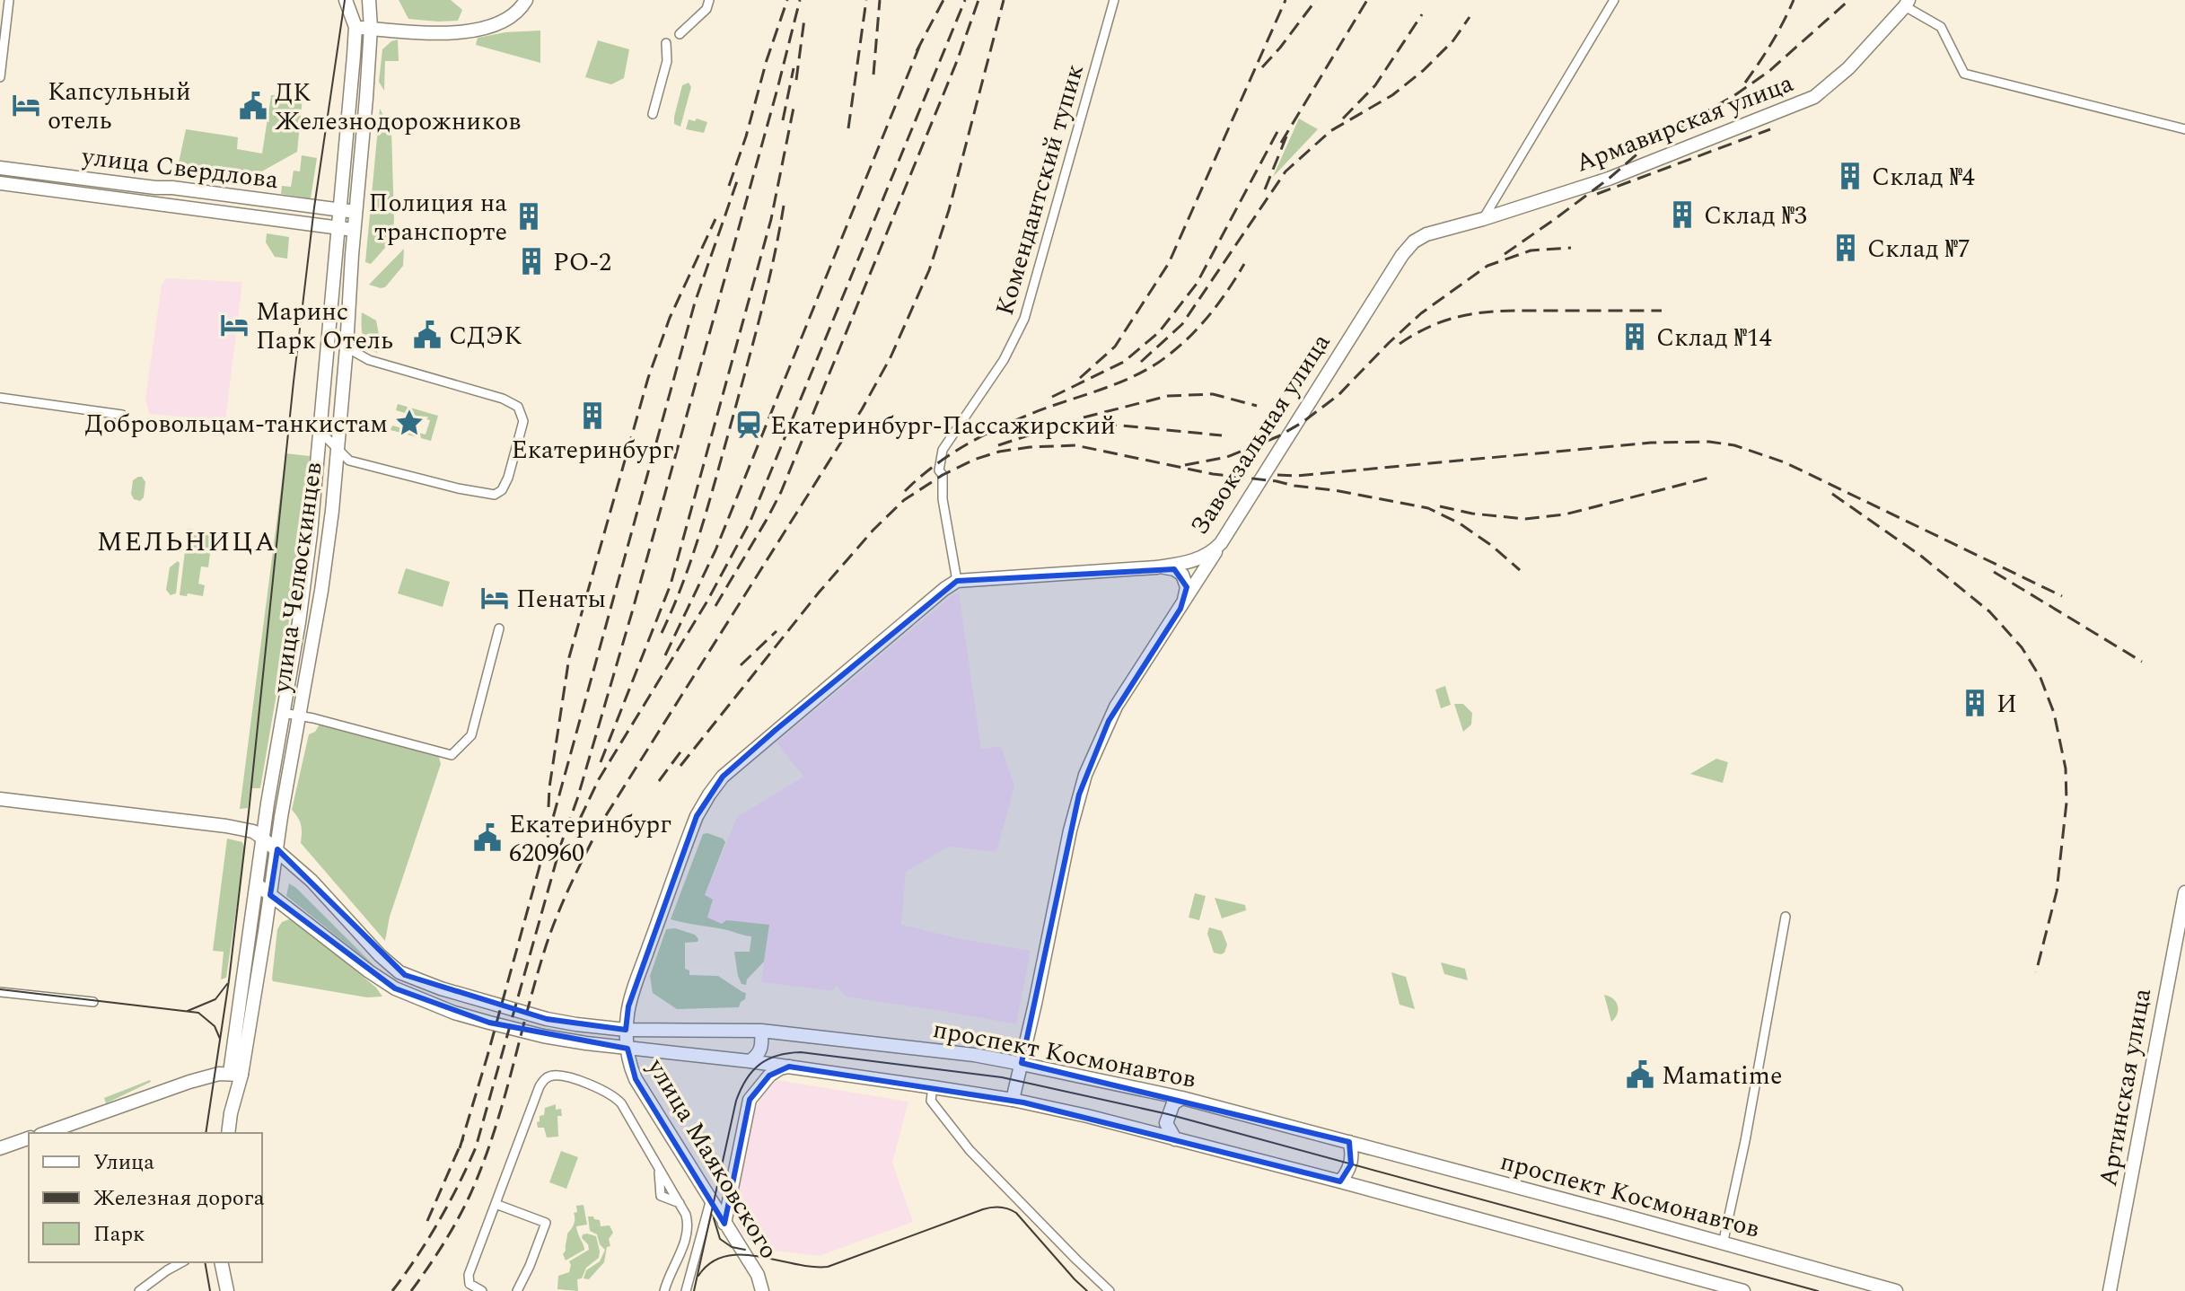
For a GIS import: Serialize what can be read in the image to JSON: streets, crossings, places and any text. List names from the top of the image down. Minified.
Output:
{"streets":{"main road":["Армавирская улица","улица Свердлова","Завокзальная улица","улица Челюскинцев","проспект Космонавтов","Артинская улица","улица Маяковского"],"street":["Комендантский тупик"]},"crossings":[["Армавирская улица","Завокзальная улица"],["улица Свердлова","улица Челюскинцев"],["Комендантский тупик","Завокзальная улица"],["улица Челюскинцев","проспект Космонавтов"],["проспект Космонавтов","улица Маяковского"]],"districts":["МЕЛЬНИЦА"],"places":{"hotel":["Капсульный отель","Маринс Парк Отель","Пенаты"],"public building":["ДК Железнодорожников","СДЭК","Екатеринбург 620960","Mamatime"],"building":["Склад №4","Склад №3","Полиция на транспорте","Склад №7","РО-2","Склад №14","Екатеринбург","И"],"place":["Добровольцам-танкистам"],"station":["Екатеринбург-Пассажирский"]},"legend":["Улица","Железная дорога","Парк"]}
